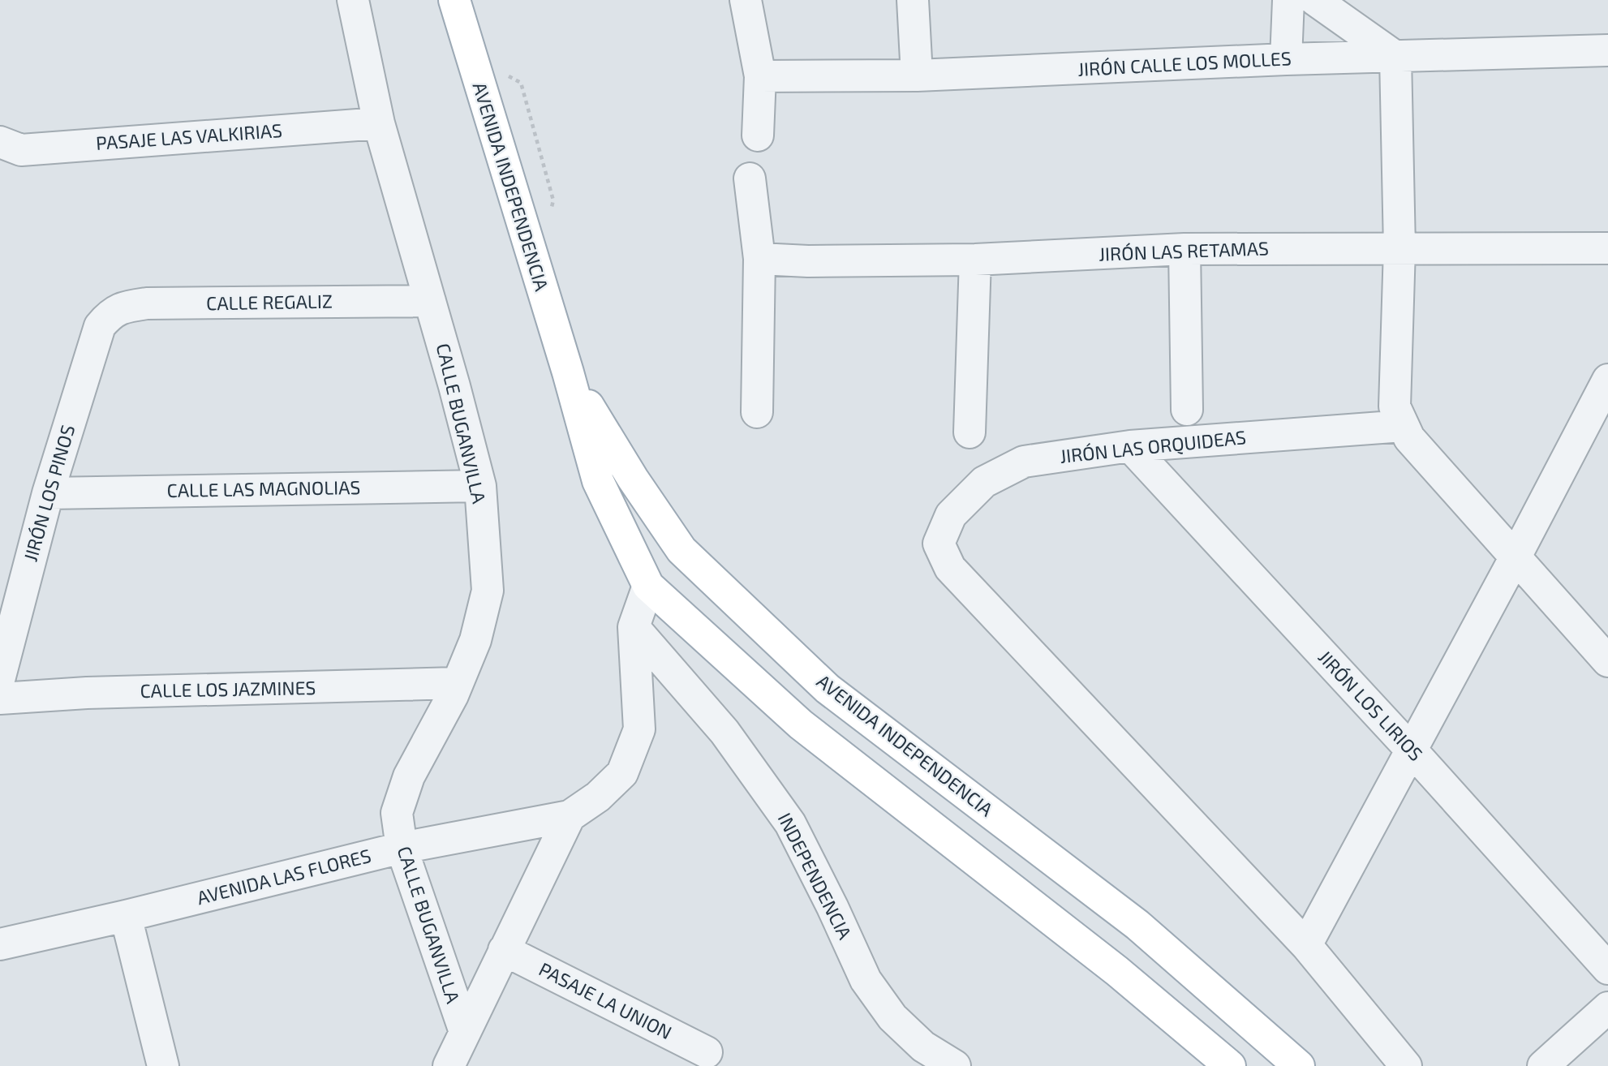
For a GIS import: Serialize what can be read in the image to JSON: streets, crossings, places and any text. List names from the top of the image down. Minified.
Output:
{"streets":{"main road":["AVENIDA INDEPENDENCIA"],"street":["JIRÓN CALLE LOS MOLLES","PASAJE LAS VALKIRIAS","JIRÓN LAS RETAMAS","CALLE REGALIZ","CALLE BUGANVILLA","JIRÓN LAS ORQUIDEAS","CALLE LAS MAGNOLIAS","JIRÓN LOS PINOS","CALLE LOS JAZMINES","JIRÓN LOS LIRIOS","INDEPENDENCIA","AVENIDA LAS FLORES","PASAJE LA UNION"]},"crossings":[["PASAJE LAS VALKIRIAS","CALLE BUGANVILLA"],["CALLE REGALIZ","CALLE BUGANVILLA"],["CALLE REGALIZ","JIRÓN LOS PINOS"],["CALLE BUGANVILLA","CALLE LAS MAGNOLIAS"],["CALLE BUGANVILLA","CALLE LOS JAZMINES"],["CALLE BUGANVILLA","AVENIDA LAS FLORES"],["JIRÓN LAS ORQUIDEAS","JIRÓN LOS LIRIOS"],["CALLE LAS MAGNOLIAS","JIRÓN LOS PINOS"]]}
